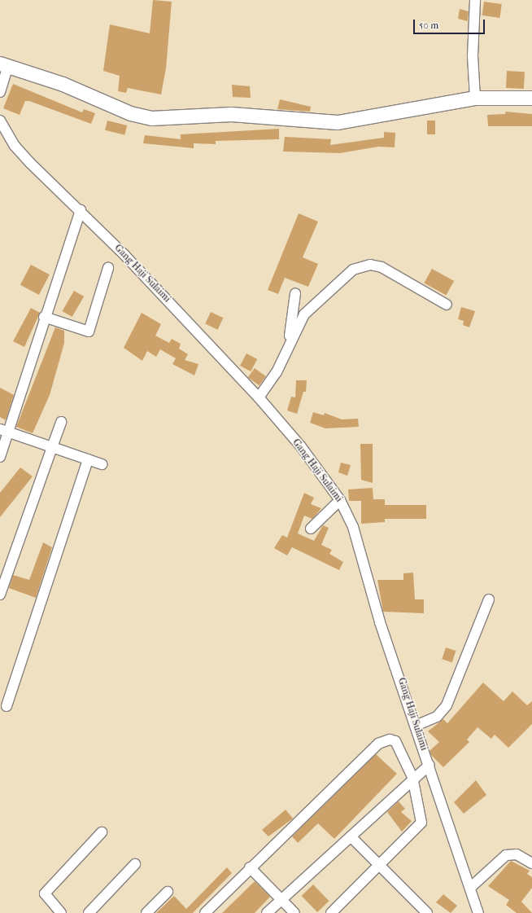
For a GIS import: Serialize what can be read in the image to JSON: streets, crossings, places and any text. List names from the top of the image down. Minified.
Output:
{"streets":{"street":["Gang Haji Sulaimi"]},"scale_bar":"50 m"}
